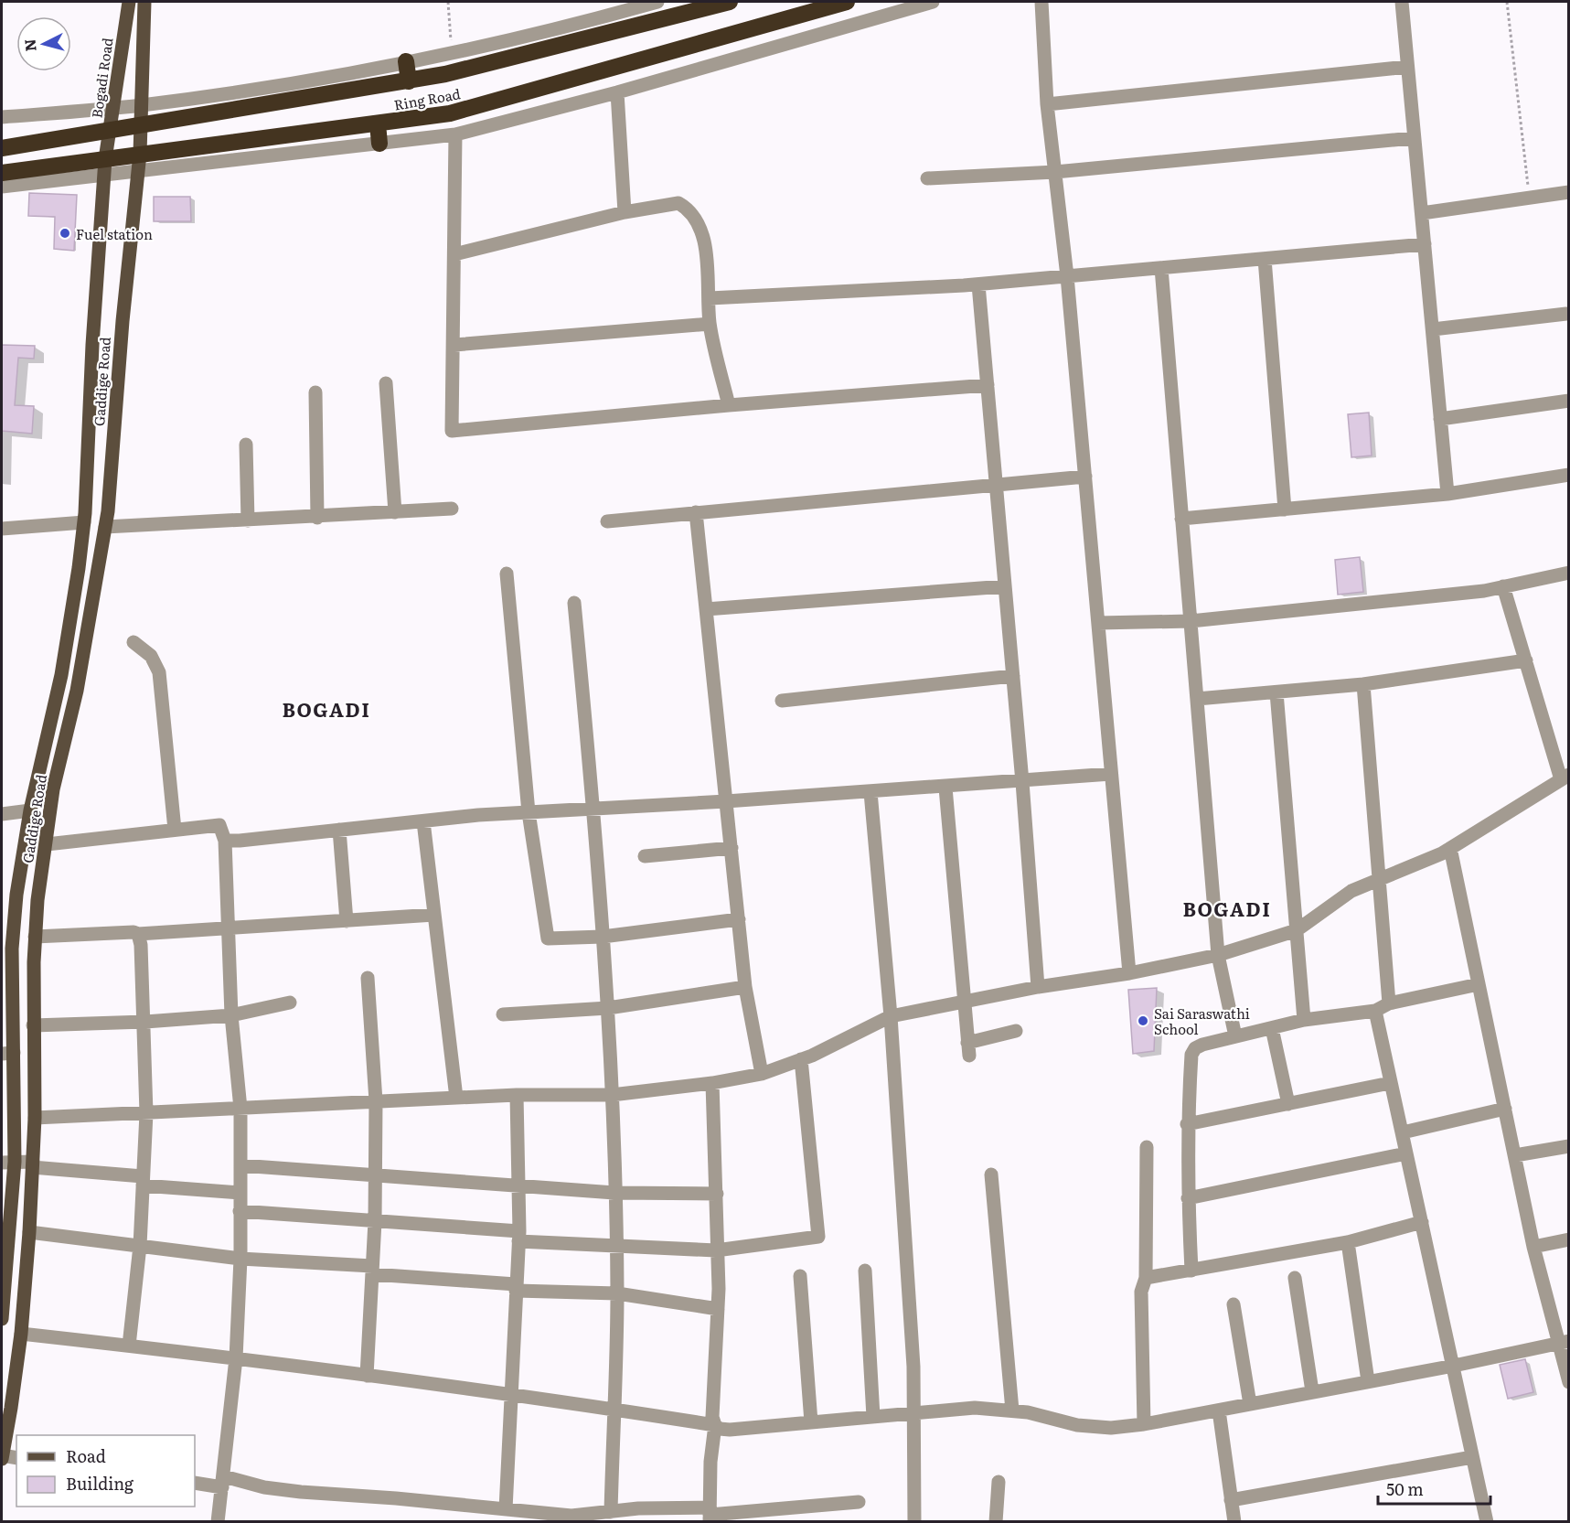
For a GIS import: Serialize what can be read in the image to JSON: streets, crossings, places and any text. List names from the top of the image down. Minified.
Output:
{"streets":{"highway":["Ring Road"],"main road":["Bogadi Road","Gaddige Road"]},"crossings":[["Bogadi Road","Ring Road"],["Bogadi Road","Gaddige Road"],["Ring Road","Gaddige Road"]],"districts":["BOGADI","BOGADI"],"places":["Fuel station","Sai Saraswathi School"],"legend":["Road","Building"],"scale_bar":"50 m","north":"left"}
